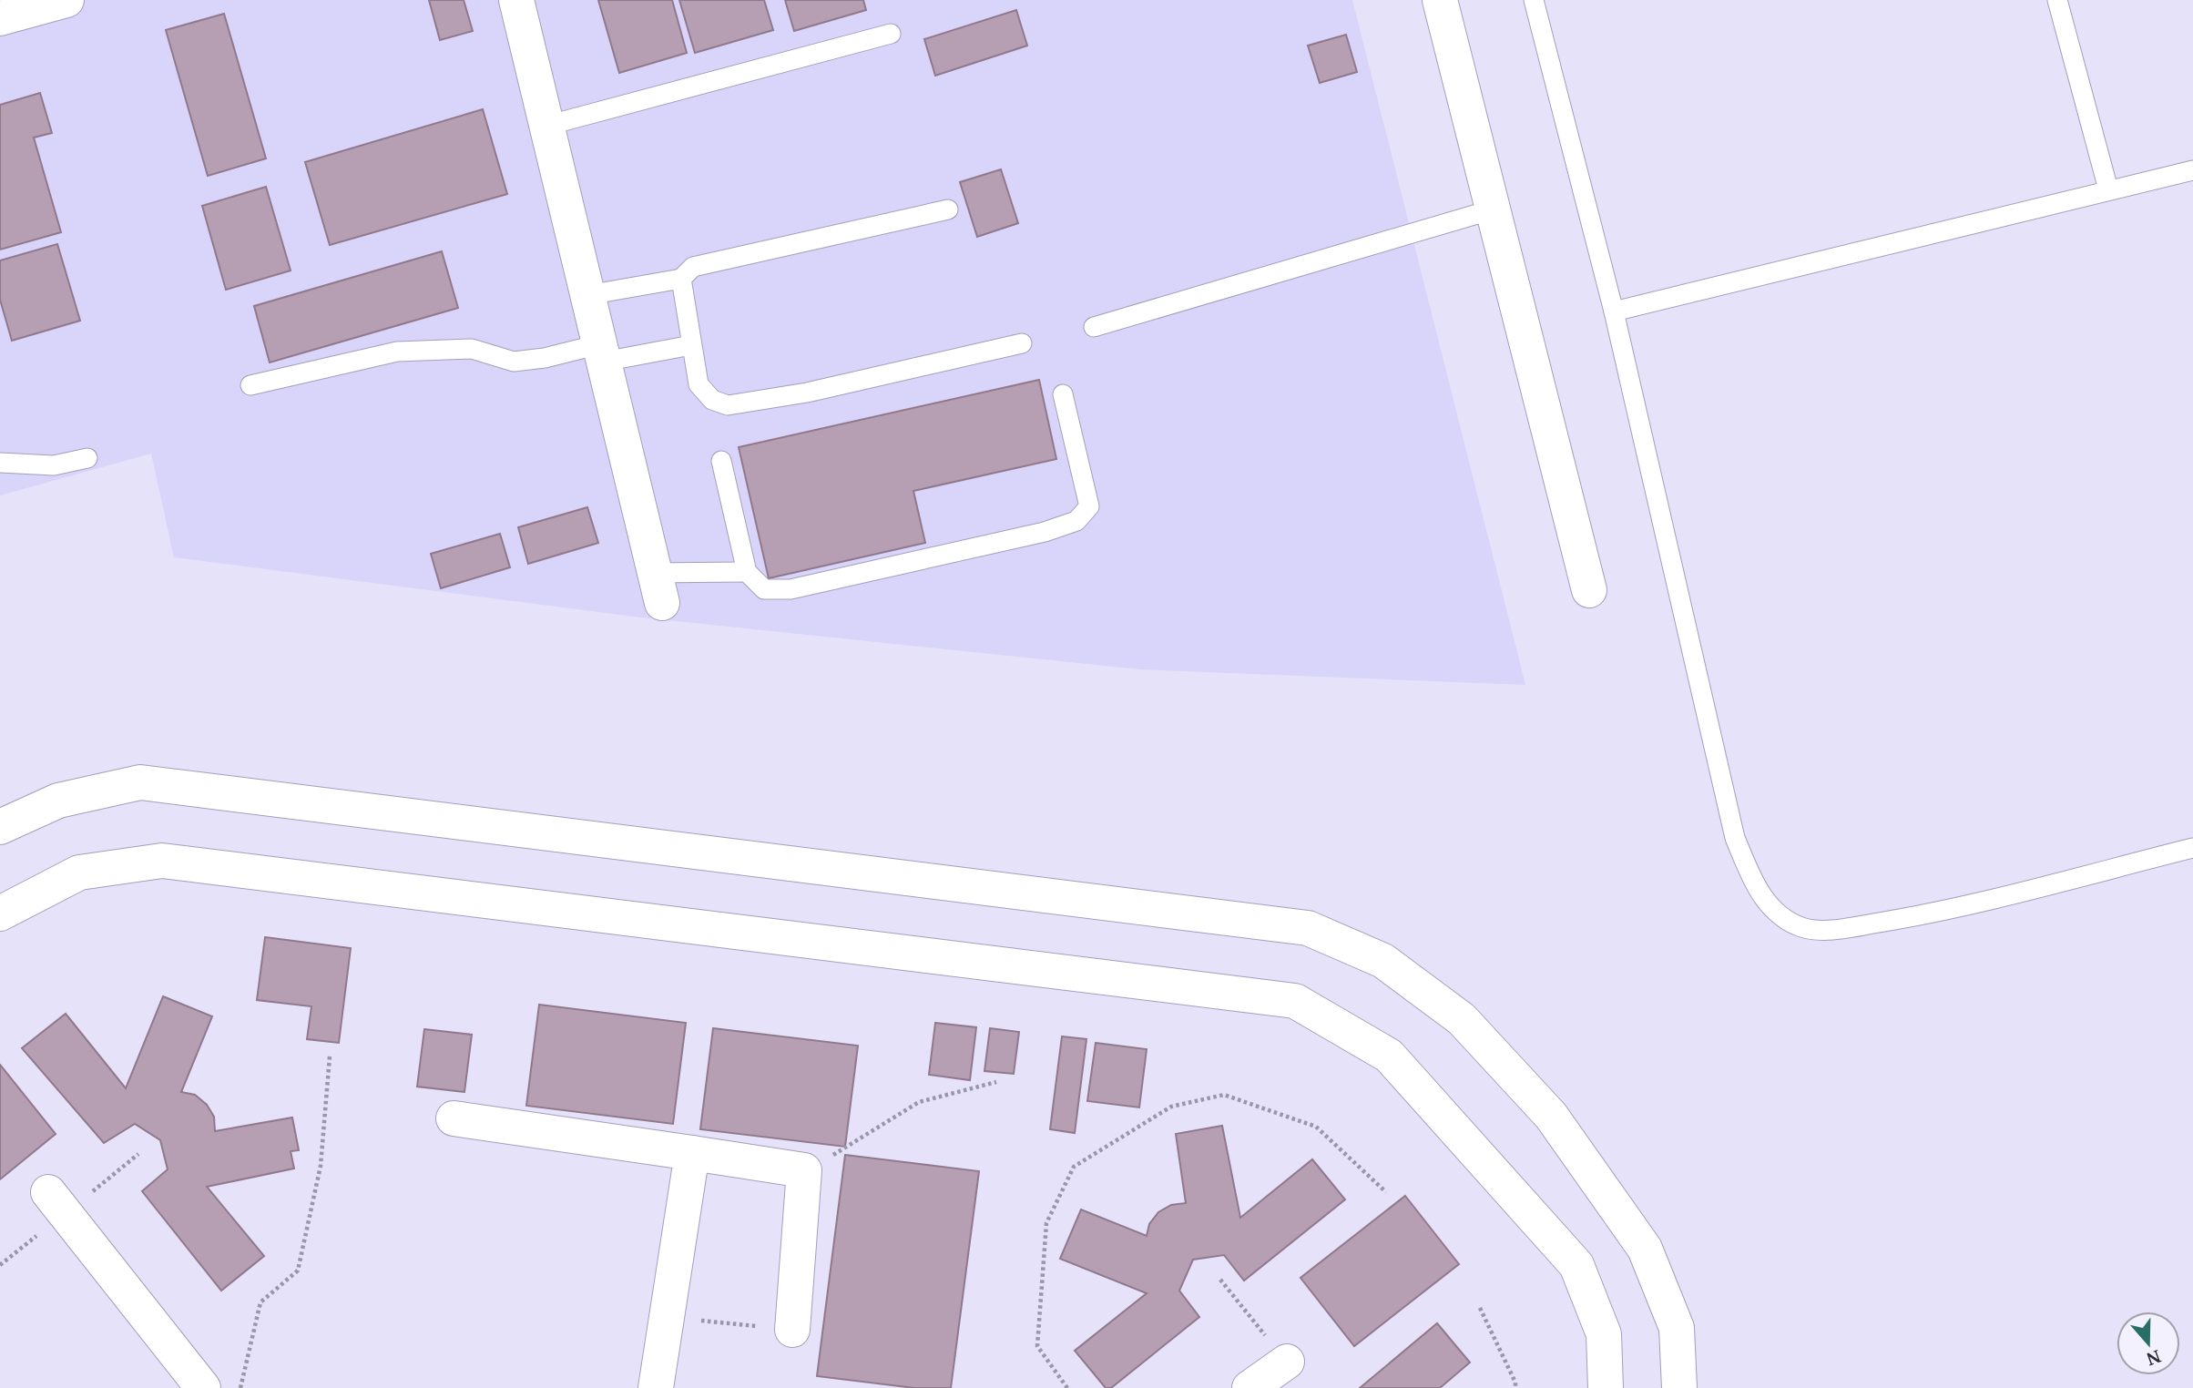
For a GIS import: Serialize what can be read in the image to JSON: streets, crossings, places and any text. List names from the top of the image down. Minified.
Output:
{"north":"bottom"}
